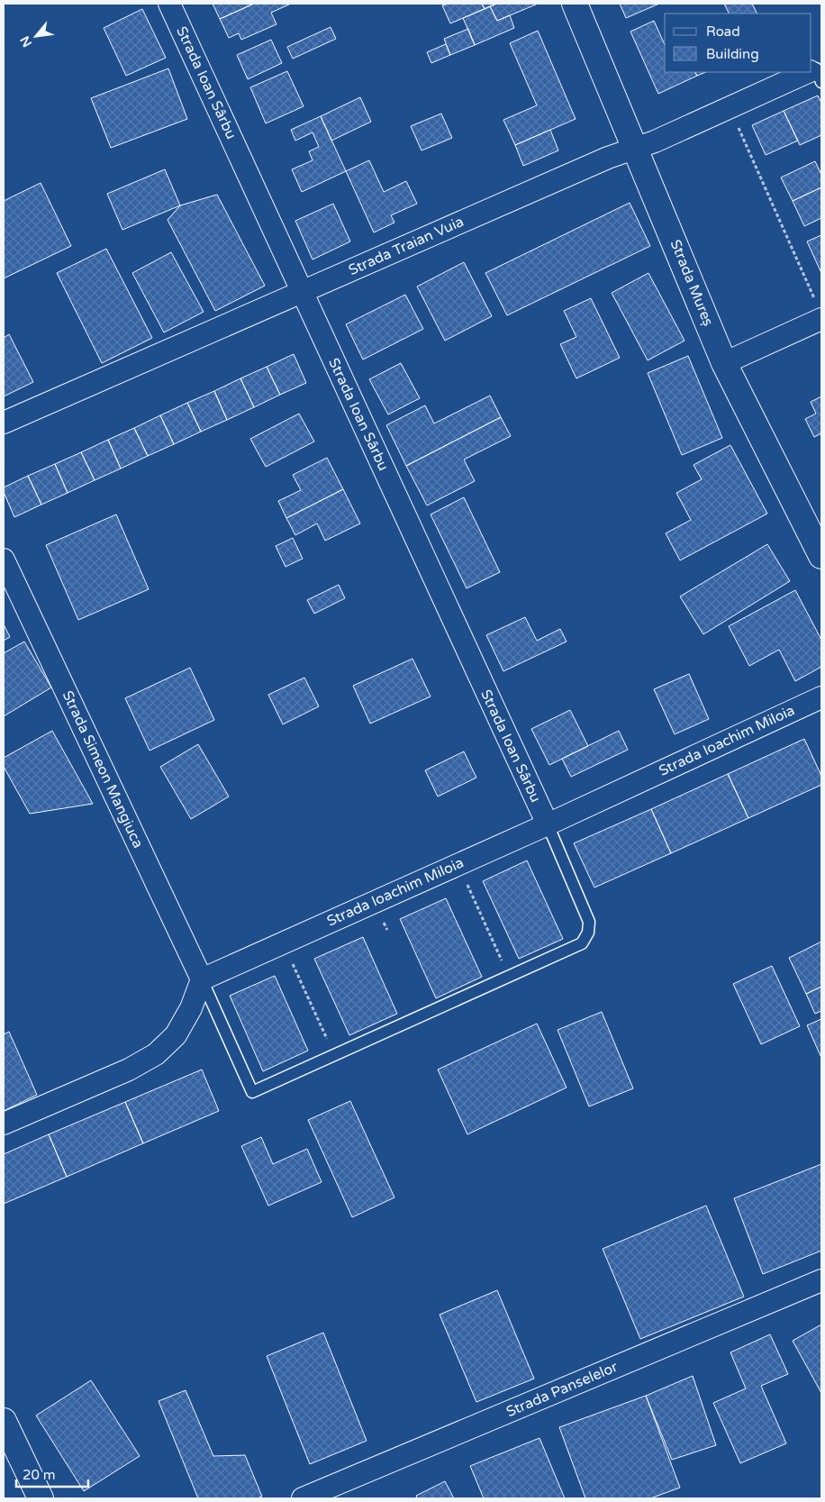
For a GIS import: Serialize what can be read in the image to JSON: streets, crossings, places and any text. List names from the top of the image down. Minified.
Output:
{"streets":{"street":["Strada Ioan Sârbu","Strada Traian Vuia","Strada Mureș","Strada Ioachim Miloia","Strada Simeon Mangiuca","Strada Panselelor"]},"crossings":[["Strada Ioan Sârbu","Strada Traian Vuia"],["Strada Ioan Sârbu","Strada Ioachim Miloia"],["Strada Traian Vuia","Strada Mureș"],["Strada Ioachim Miloia","Strada Simeon Mangiuca"]],"legend":["Road","Building"],"scale_bar":"20 m","north":"bottom left"}
